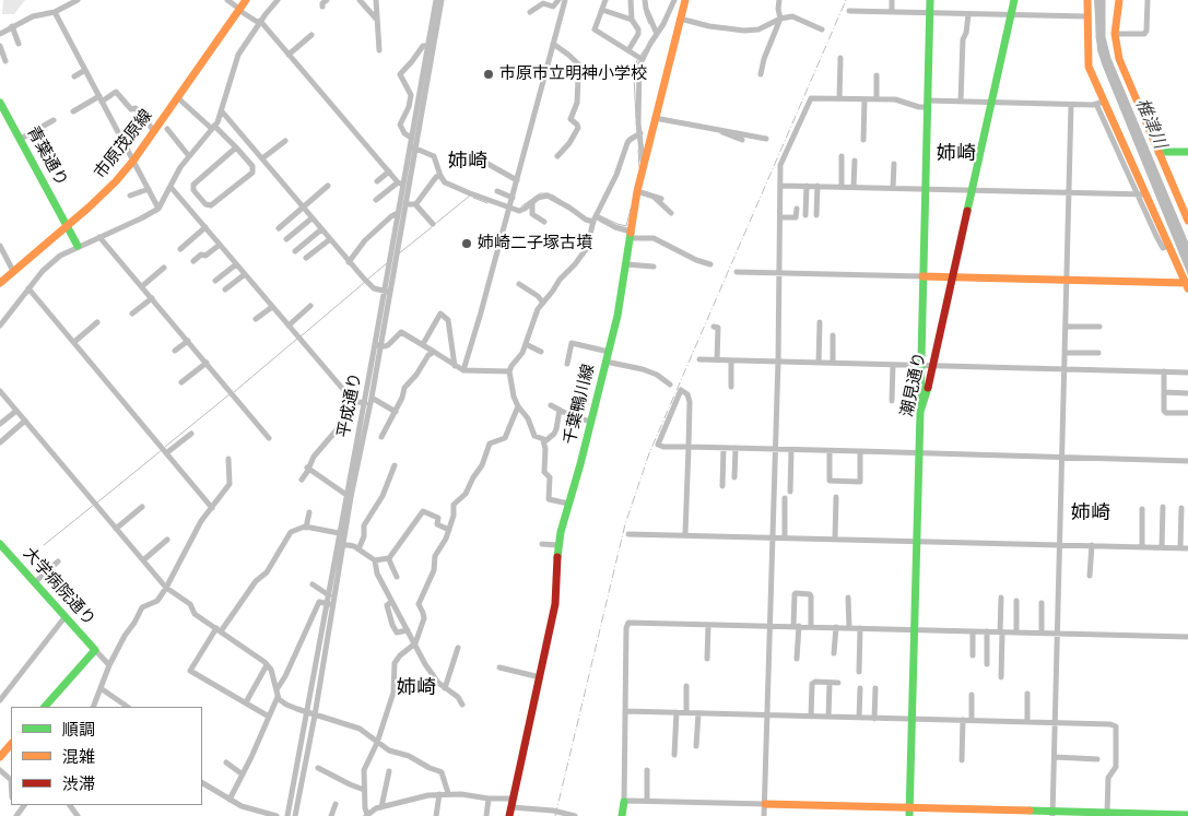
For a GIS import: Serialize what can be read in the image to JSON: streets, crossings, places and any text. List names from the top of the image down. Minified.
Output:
{"streets":{"street":["市原茂原線","青葉通り","潮見通り","千葉鴨川線","平成通り","大学病院通り"]},"crossings":[["市原茂原線","青葉通り"]],"districts":["姉崎","姉崎","姉崎","姉崎"],"water":["椎津川"],"places":["市原市立明神小学校","姉崎二子塚古墳"],"legend":["順調","混雑","渋滞"]}
